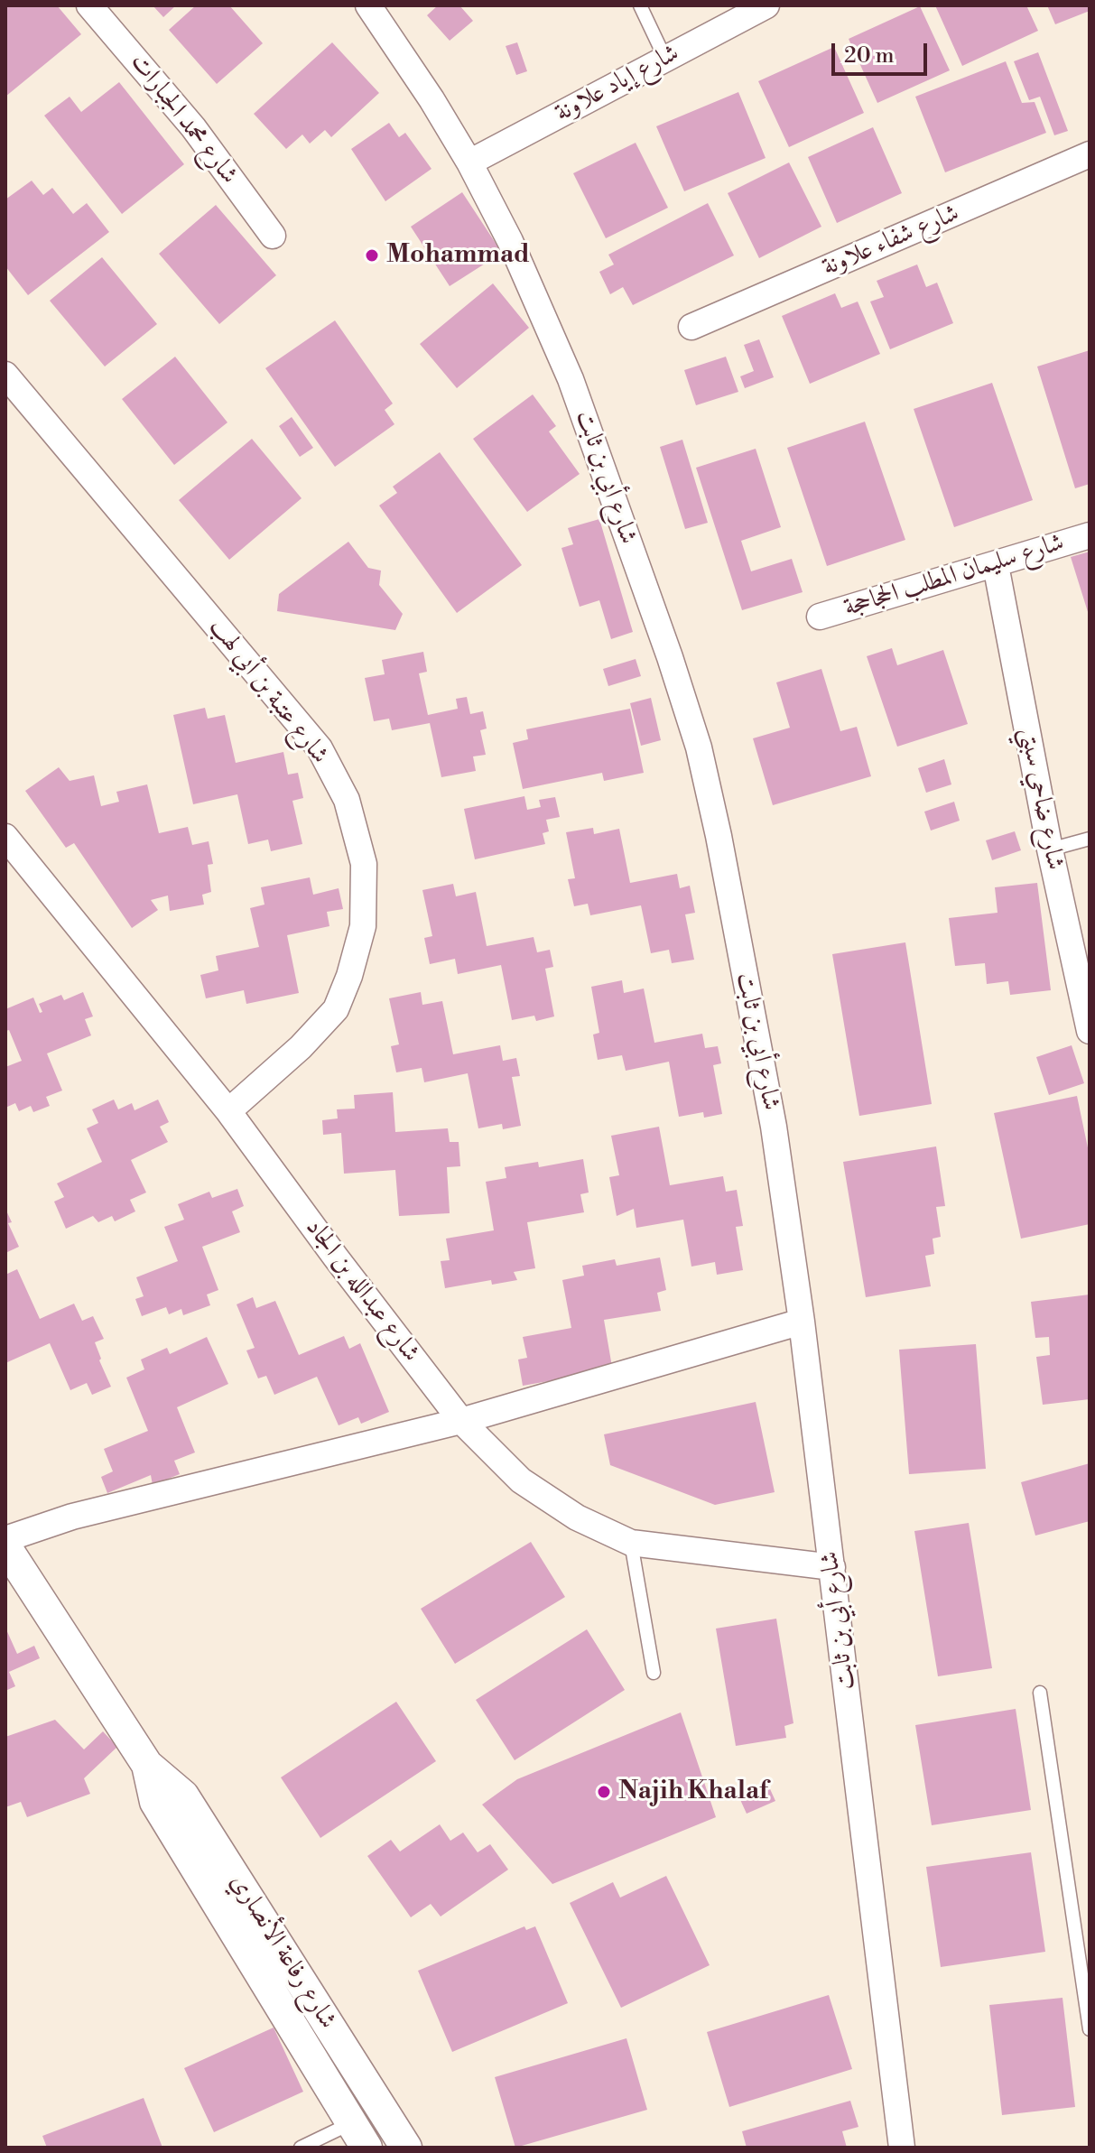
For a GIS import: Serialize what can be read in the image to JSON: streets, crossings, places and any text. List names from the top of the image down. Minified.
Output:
{"streets":{"street":["شارع إياد علاونة","شارع محمد الجبارات","شارع شفاء علاونة","شارع أبي بن ثابت","شارع سليمان المطلب الحجاحجة","شارع عتبة بن أبي لهب","شارع ضاحي سبتي","شارع عبدالله بن الجاد","شارع رفاعة الأنصاري"]},"crossings":[["شارع إياد علاونة","شارع أبي بن ثابت"],["شارع أبي بن ثابت","شارع عبدالله بن الجاد"],["شارع سليمان المطلب الحجاحجة","شارع ضاحي سبتي"],["شارع عتبة بن أبي لهب","شارع عبدالله بن الجاد"]],"places":["Mohammad","Najih Khalaf"],"scale_bar":"20 m"}
